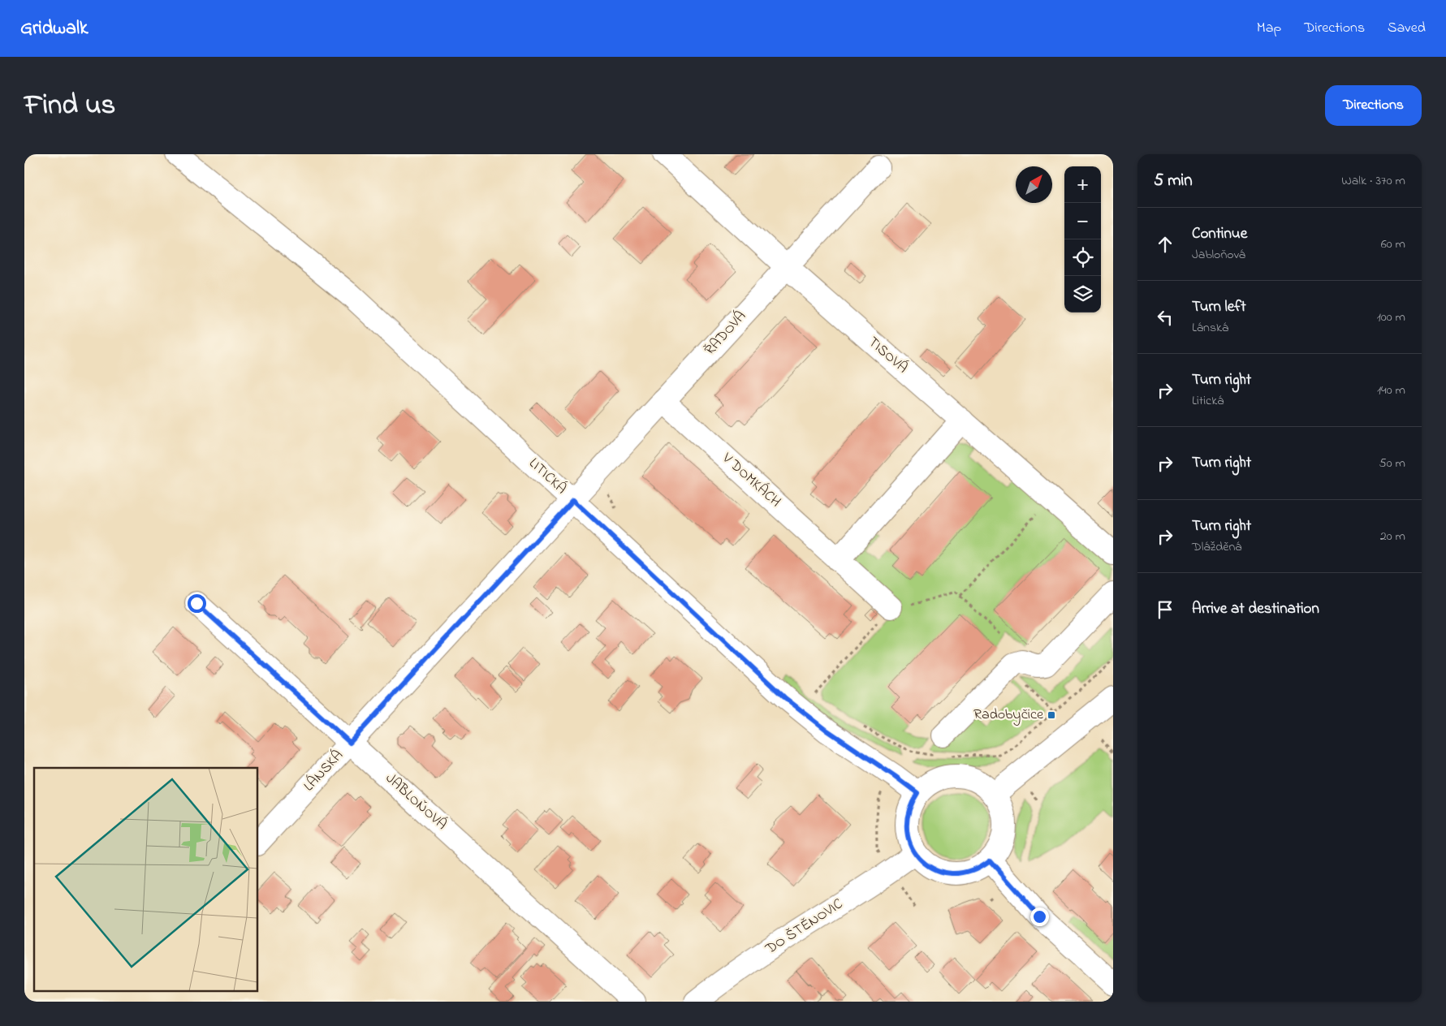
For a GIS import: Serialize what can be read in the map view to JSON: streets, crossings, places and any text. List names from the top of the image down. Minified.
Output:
{"streets":{"street":["ŘADOVÁ","TISOVÁ","LITICKÁ","V DOMKÁCH","LÁNSKÁ","JABLOŇOVÁ","DO ŠTĚNOVIC"]},"crossings":[["ŘADOVÁ","TISOVÁ"],["ŘADOVÁ","LITICKÁ"],["ŘADOVÁ","V DOMKÁCH"],["ŘADOVÁ","LÁNSKÁ"],["LITICKÁ","LÁNSKÁ"],["LITICKÁ","DO ŠTĚNOVIC"],["LÁNSKÁ","JABLOŇOVÁ"]],"places":{"transit":["Radobyčice"]},"north":"top right","page":{"header":"Gridwalk","nav":["Map","Directions","Saved"],"title":"Find us","buttons":"Directions","heading":["5 min","Walk · 370 m"],"map_buttons":["+","−"],"list":[["Continue","Jabloňová","60 m"],["Turn left","Lánská","100 m"],["Turn right","Litická","140 m"],["Turn right","50 m"],["Turn right","Dlážděná","20 m"],"Arrive at destination"]}}
